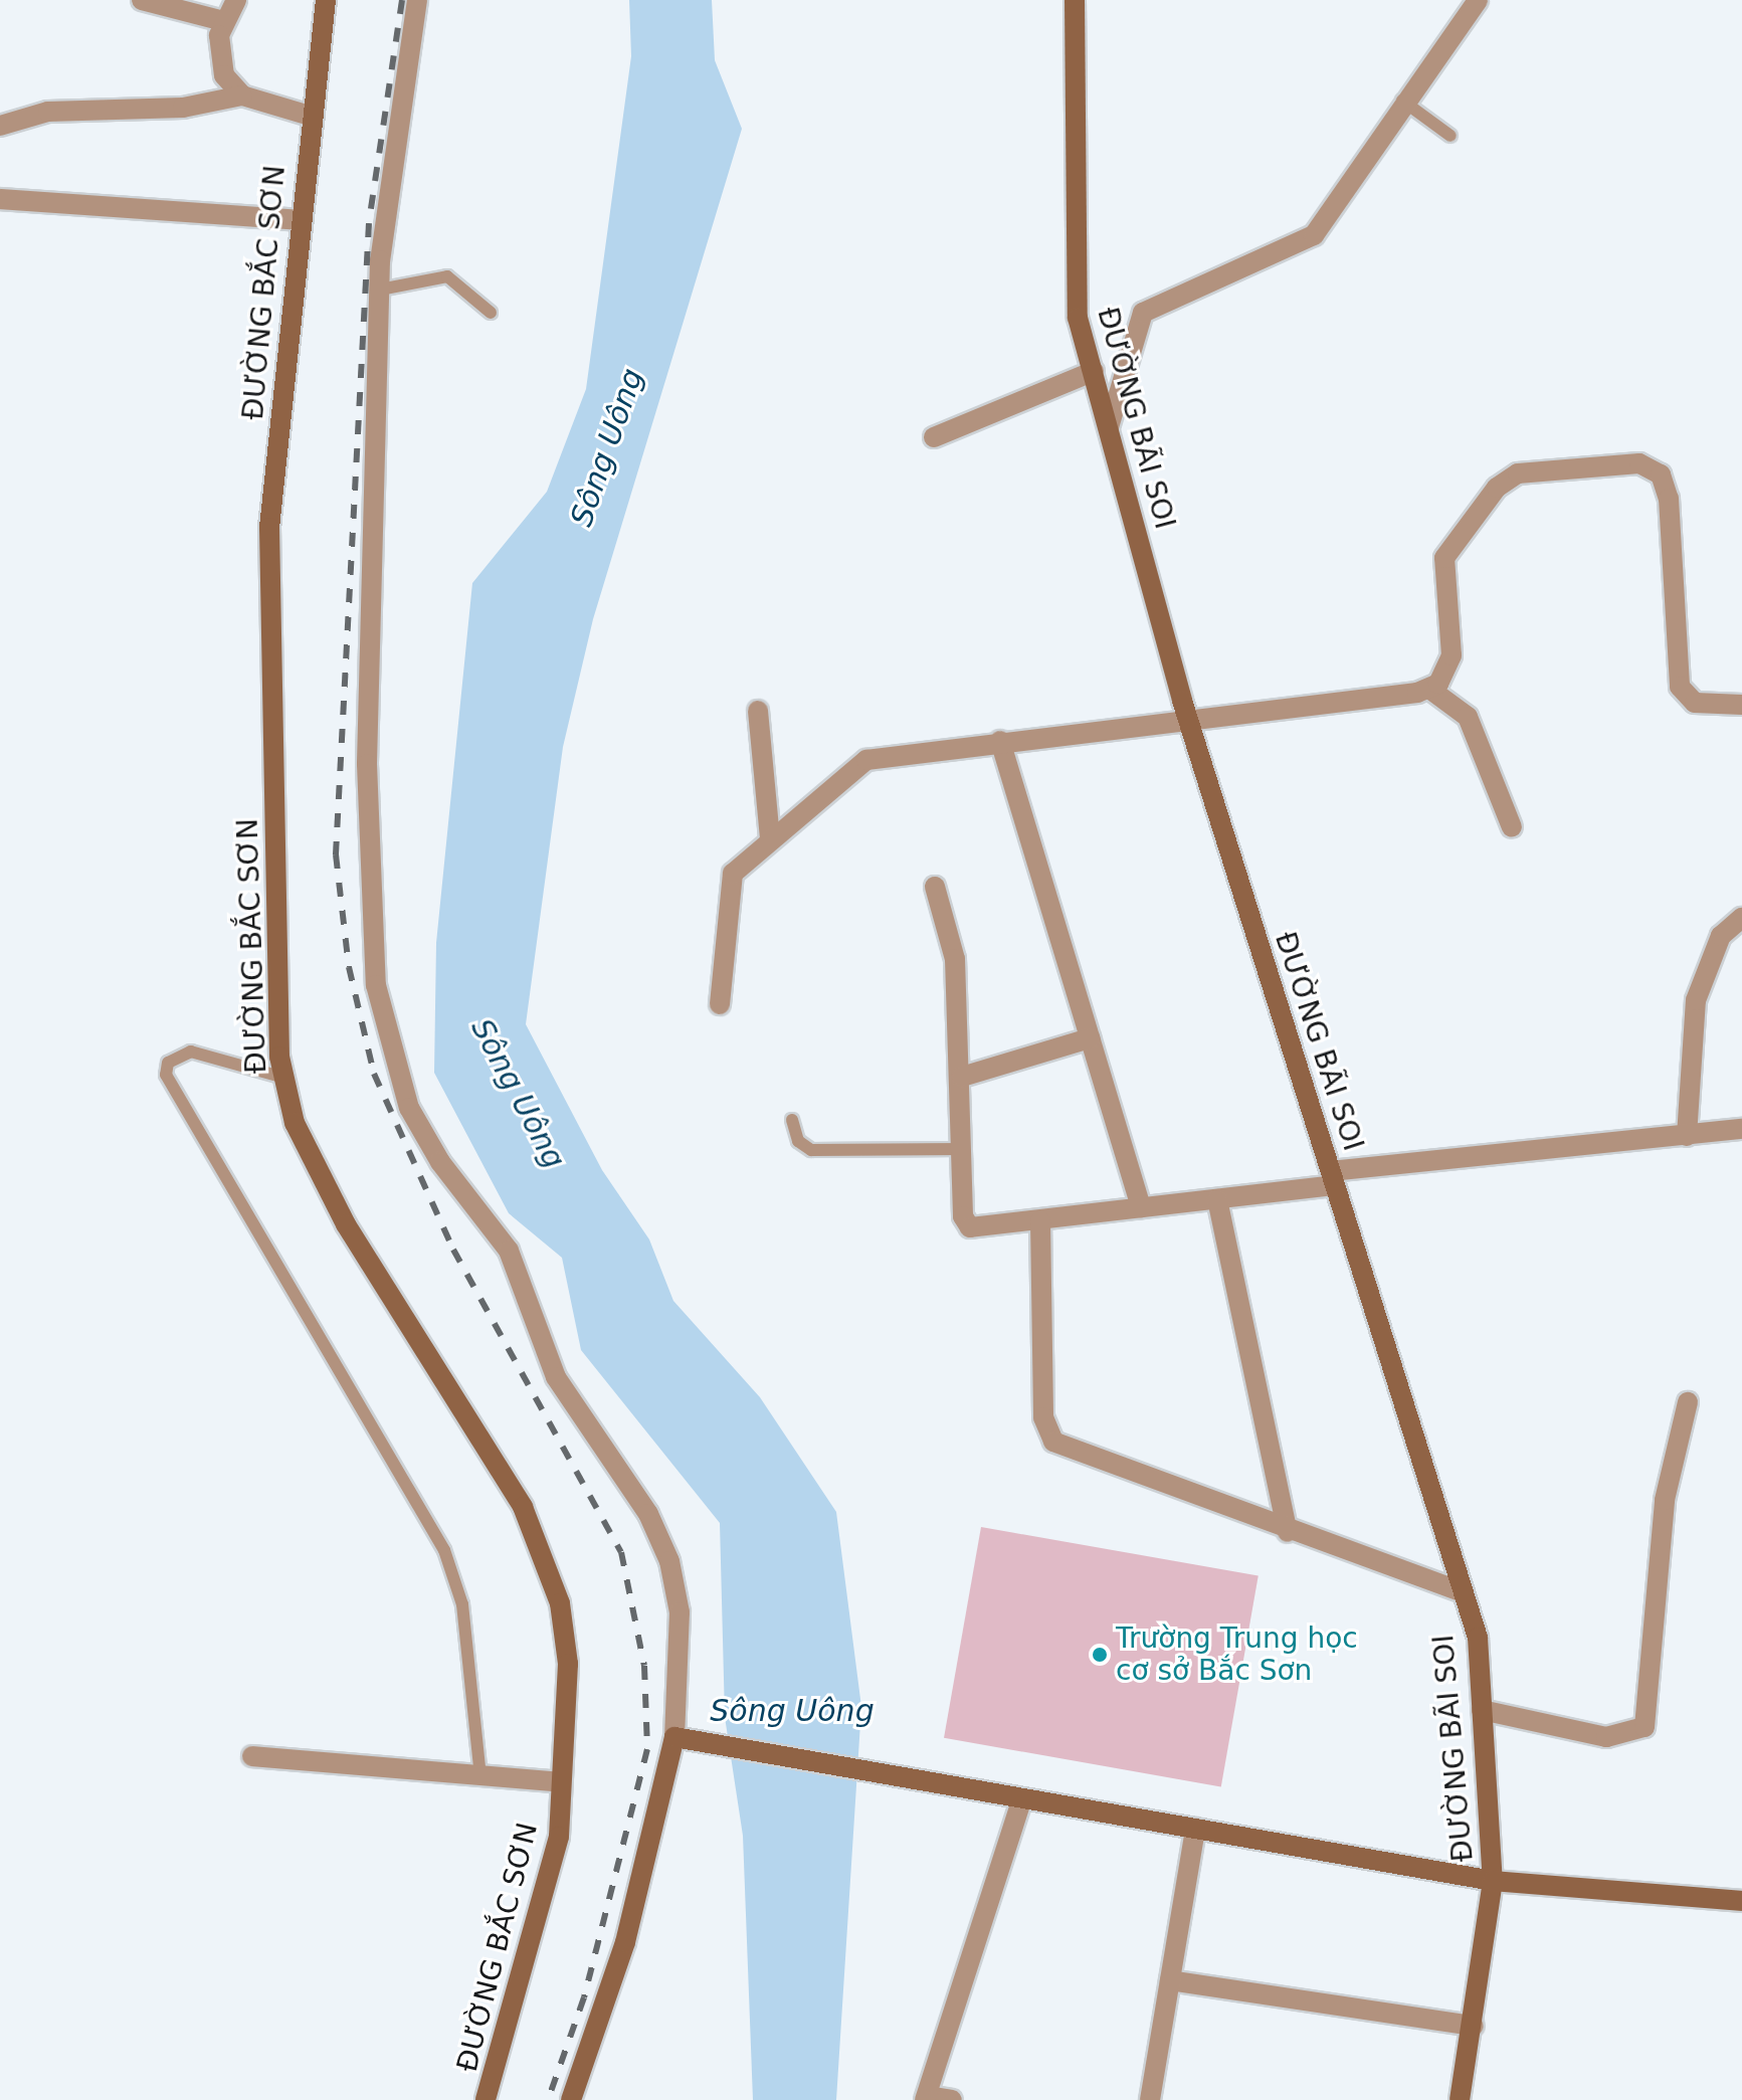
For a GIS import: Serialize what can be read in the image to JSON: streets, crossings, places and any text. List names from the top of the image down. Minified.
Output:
{"streets":{"main road":["ĐƯỜNG BẮC SƠN","ĐƯỜNG BÃI SOI"]},"water":["Sông Uông"],"places":["Trường Trung học cơ sở Bắc Sơn"]}
